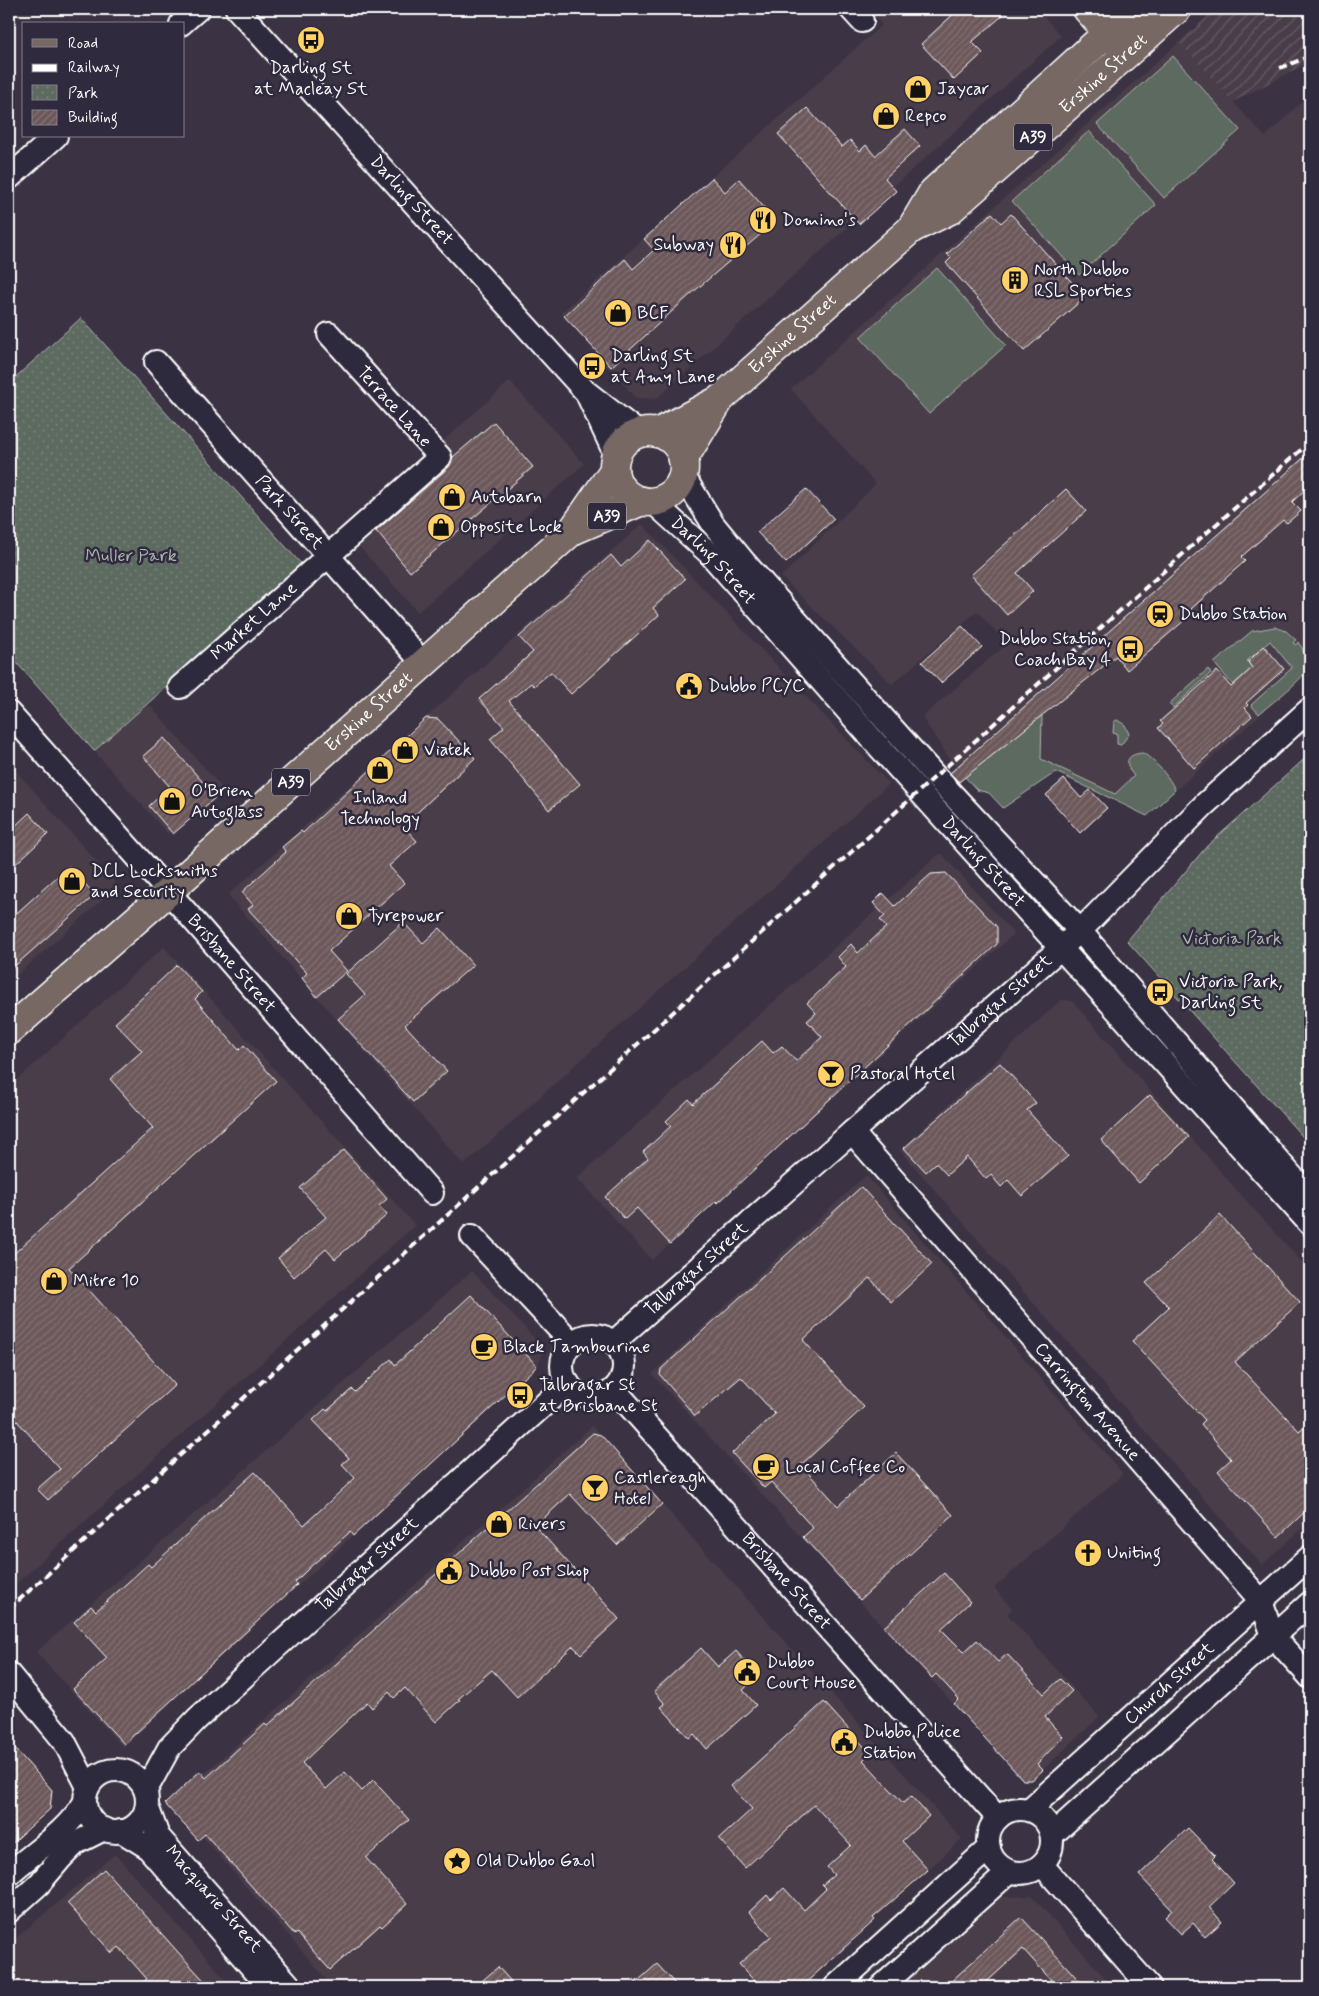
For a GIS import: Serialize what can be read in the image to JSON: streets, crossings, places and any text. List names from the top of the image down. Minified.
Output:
{"streets":{"main road":["Erskine Street","A39"],"street":["Darling Street","Terrace Lane","Park Street","Market Lane","Brisbane Street","Talbragar Street","Carrington Avenue","Church Street","Macquarie Street"]},"crossings":[["Erskine Street","A39"],["Erskine Street","Darling Street"],["Erskine Street","Park Street"],["Erskine Street","Brisbane Street"],["A39","Darling Street"],["Darling Street","Talbragar Street"],["Terrace Lane","Park Street"],["Terrace Lane","Market Lane"],["Park Street","Market Lane"],["Brisbane Street","Talbragar Street"],["Brisbane Street","Church Street"],["Talbragar Street","Carrington Avenue"],["Talbragar Street","Macquarie Street"],["Carrington Avenue","Church Street"]],"parks":["Muller Park","Victoria Park"],"places":{"bus stop":["Darling St at Macleay St","Darling St at Amy Lane","Dubbo Station, Coach Bay 4","Victoria Park, Darling St","Talbragar St at Brisbane St"],"shop":["Jaycar","Repco","BCF","Autobarn","Opposite Lock","Viatek","Inland Technology","O'Brien Autoglass","DCL Locksmiths and Security","Tyrepower","Mitre 10","Rivers"],"restaurant":["Domino's","Subway"],"building":["North Dubbo RSL Sporties"],"station":["Dubbo Station"],"public building":["Dubbo PCYC","Dubbo Post Shop","Dubbo Court House","Dubbo Police Station"],"bar":["Pastoral Hotel","Castlereagh Hotel"],"cafe":["Black Tambourine","Local Coffee Co"],"church":["Uniting"],"place":["Old Dubbo Gaol"]},"legend":["Road","Railway","Park","Building"]}
